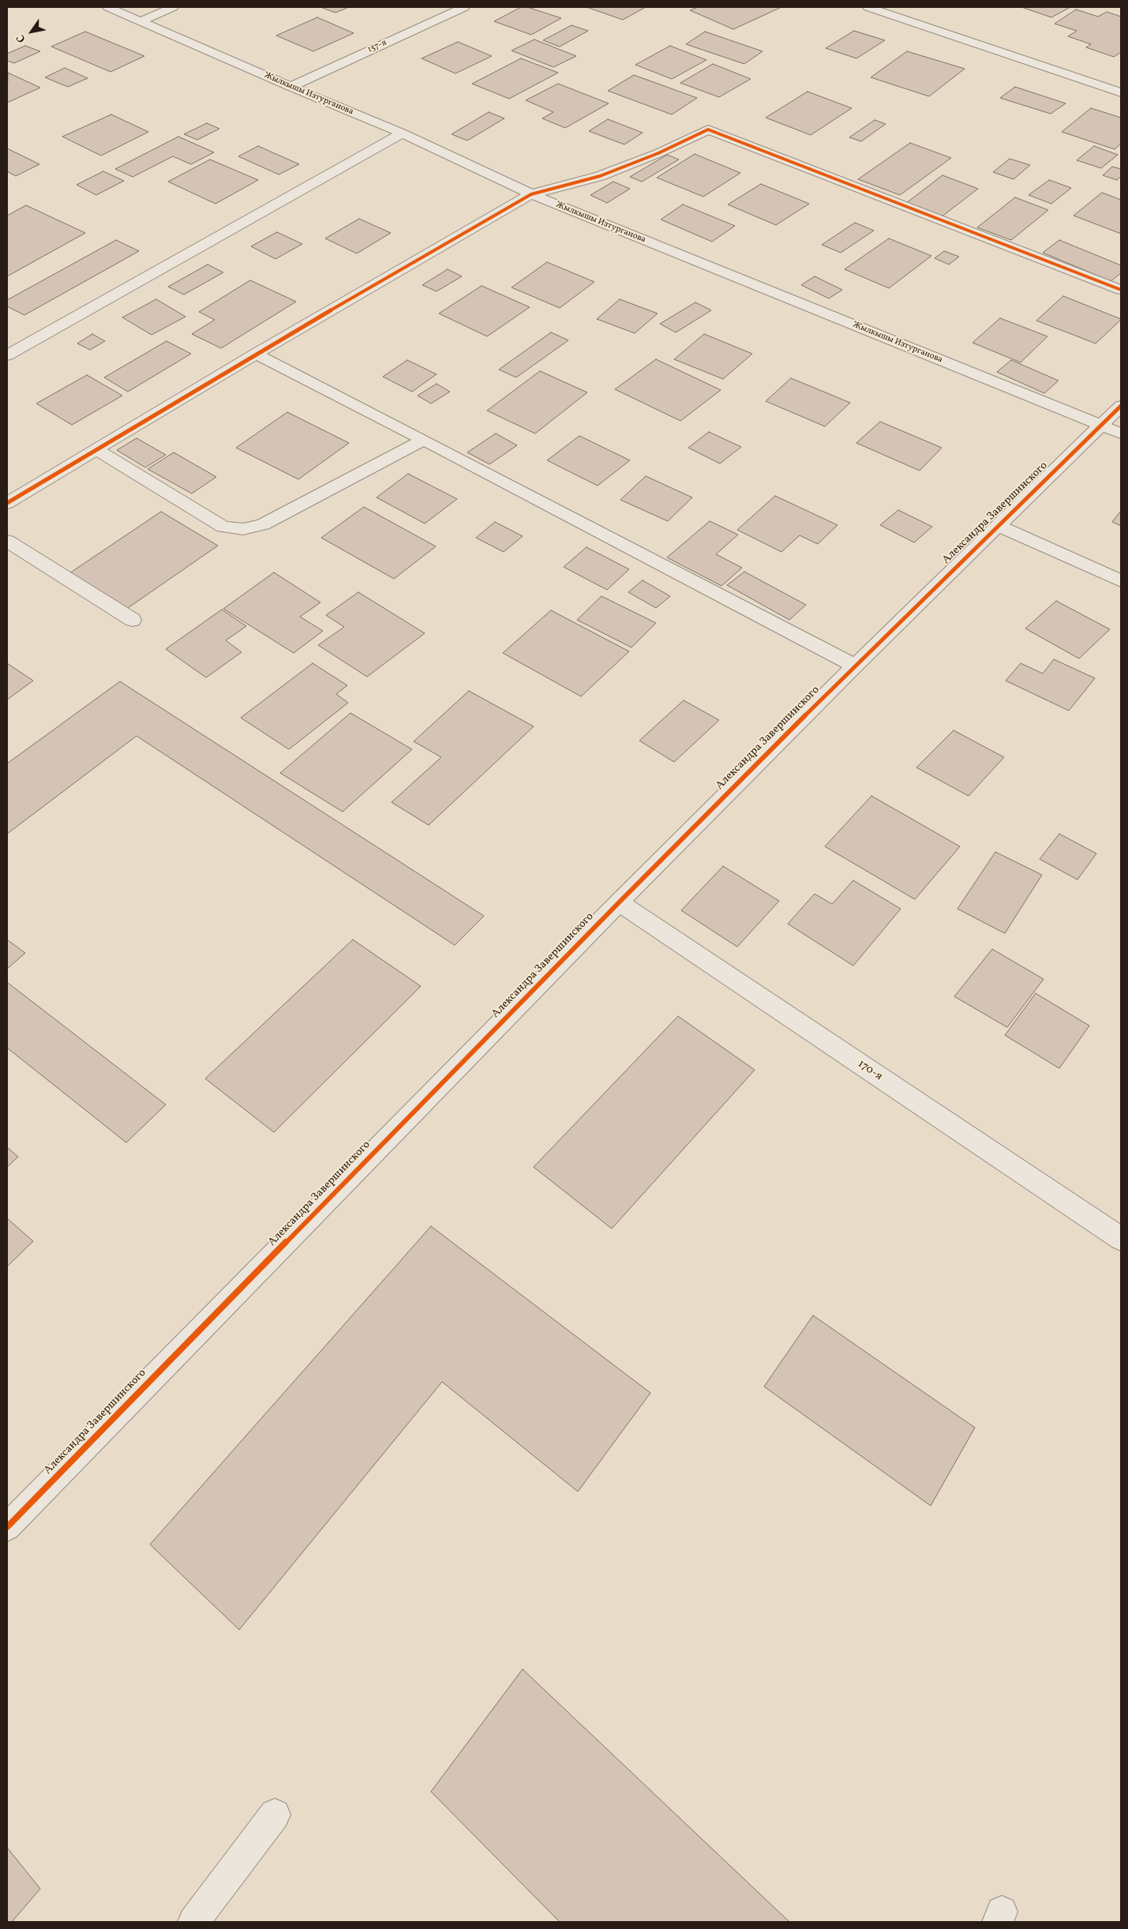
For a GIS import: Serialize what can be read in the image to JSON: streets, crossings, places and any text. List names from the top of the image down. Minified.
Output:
{"streets":{"street":["157-я","Жылкышы Изтурганова","Александра Завершинского","170-я"]},"crossings":[["157-я","Жылкышы Изтурганова"],["Жылкышы Изтурганова","Александра Завершинского"],["Александра Завершинского","170-я"]],"north":"bottom left"}
